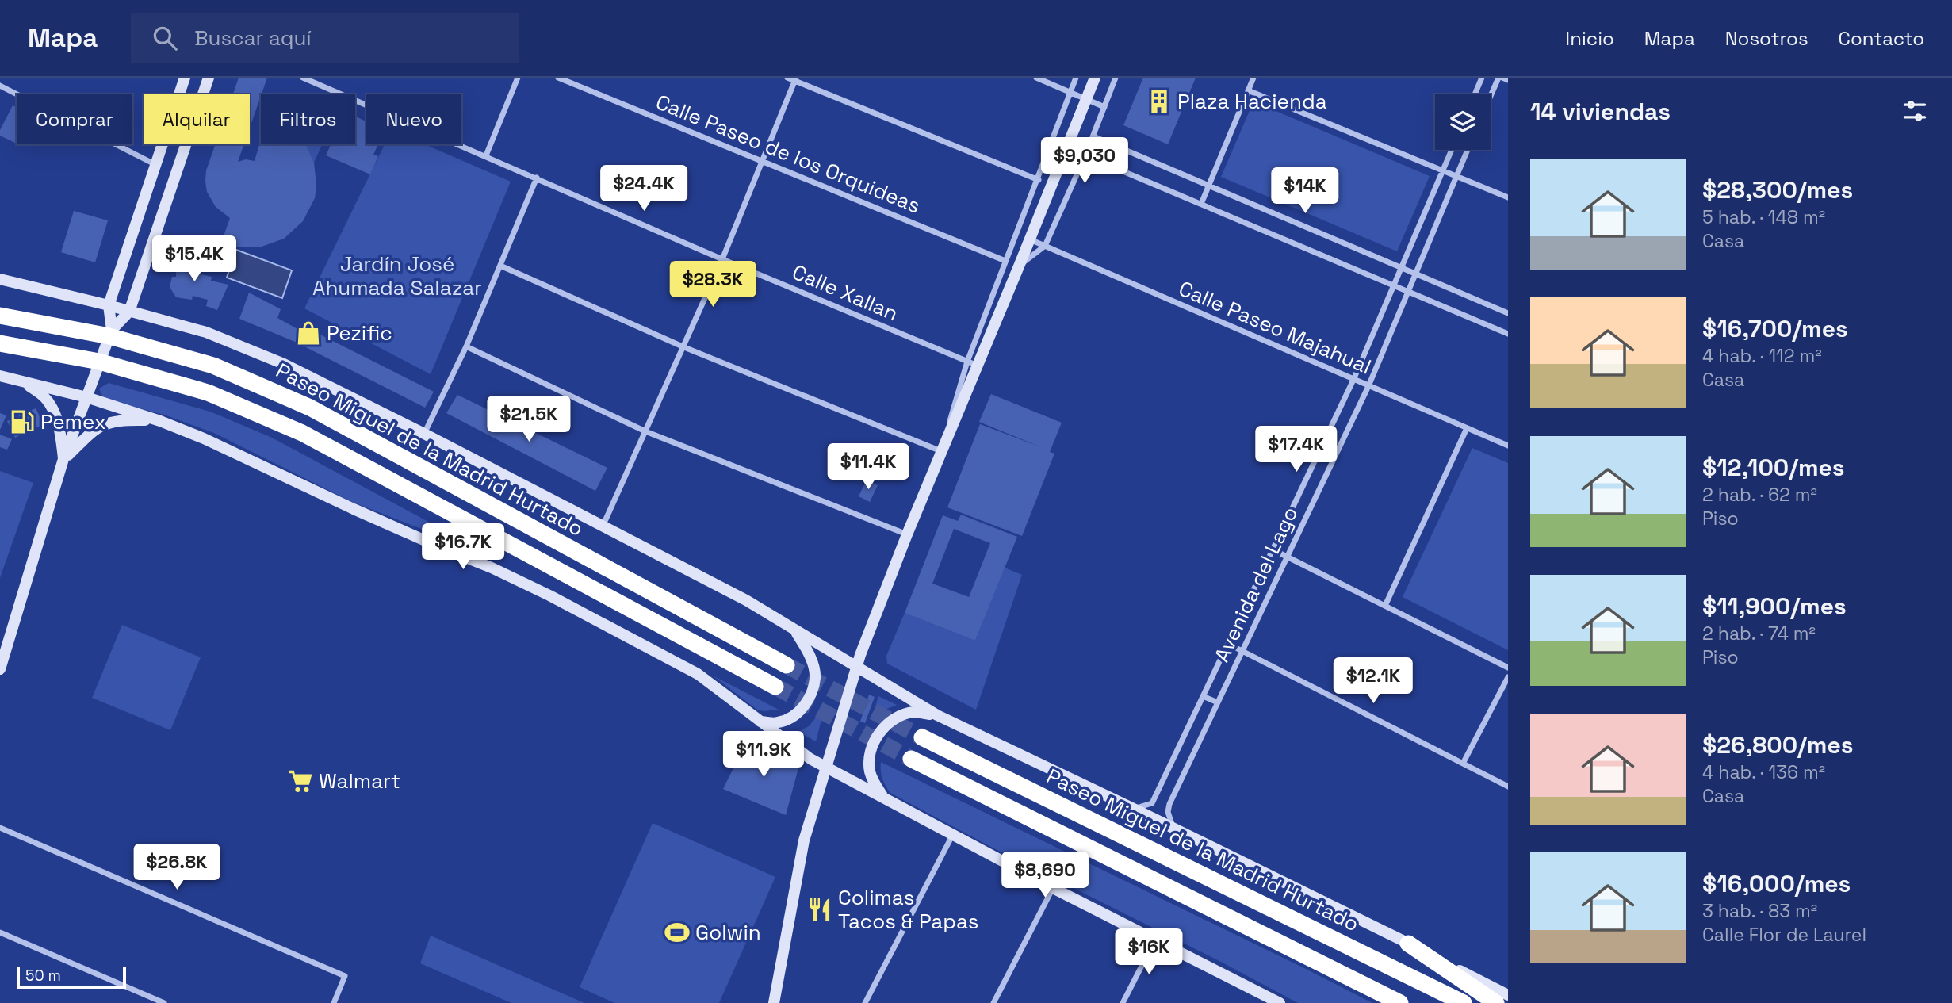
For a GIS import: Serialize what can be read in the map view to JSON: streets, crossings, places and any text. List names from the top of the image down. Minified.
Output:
{"streets":{"highway":["Paseo Miguel de la Madrid Hurtado"],"street":["Calle Paseo de los Orquideas","Calle Xallan","Calle Paseo Majahual","Avenida del Lago"]},"crossings":[["Calle Paseo Majahual","Avenida del Lago"]],"parks":["Jardín José Ahumada Salazar"],"places":{"building":["Plaza Hacienda"],"shop":["Pezific"],"fuel station":["Pemex"],"supermarket":["Walmart"],"restaurant":["Colimas Tacos & Papas"],"sports":["Golwin"]},"scale_bar":"50 m","page":{"header":"Mapa","search":"Buscar aquí","nav":["Inicio","Mapa","Nosotros","Contacto"],"heading":"14 viviendas","chip":["Comprar","Alquilar","Filtros","Nuevo"],"price":["$9,030","$24.4K","$14K","$15.4K","$28.3K","$21.5K","$17.4K","$11.4K","$16.7K","$12.1K","$11.9K","$26.8K","$8,690","$16K"],"list":[{"name":"$28,300/mes","note":"5 hab. · 148 m² · Casa"},{"name":"$16,700/mes","note":"4 hab. · 112 m² · Casa"},{"name":"$12,100/mes","note":"2 hab. · 62 m² · Piso"},{"name":"$11,900/mes","note":"2 hab. · 74 m² · Piso"},{"name":"$26,800/mes","note":"4 hab. · 136 m² · Casa"},{"name":"$16,000/mes","note":"3 hab. · 83 m² · Calle Flor de Laurel"}],"scale":"50 m"}}
